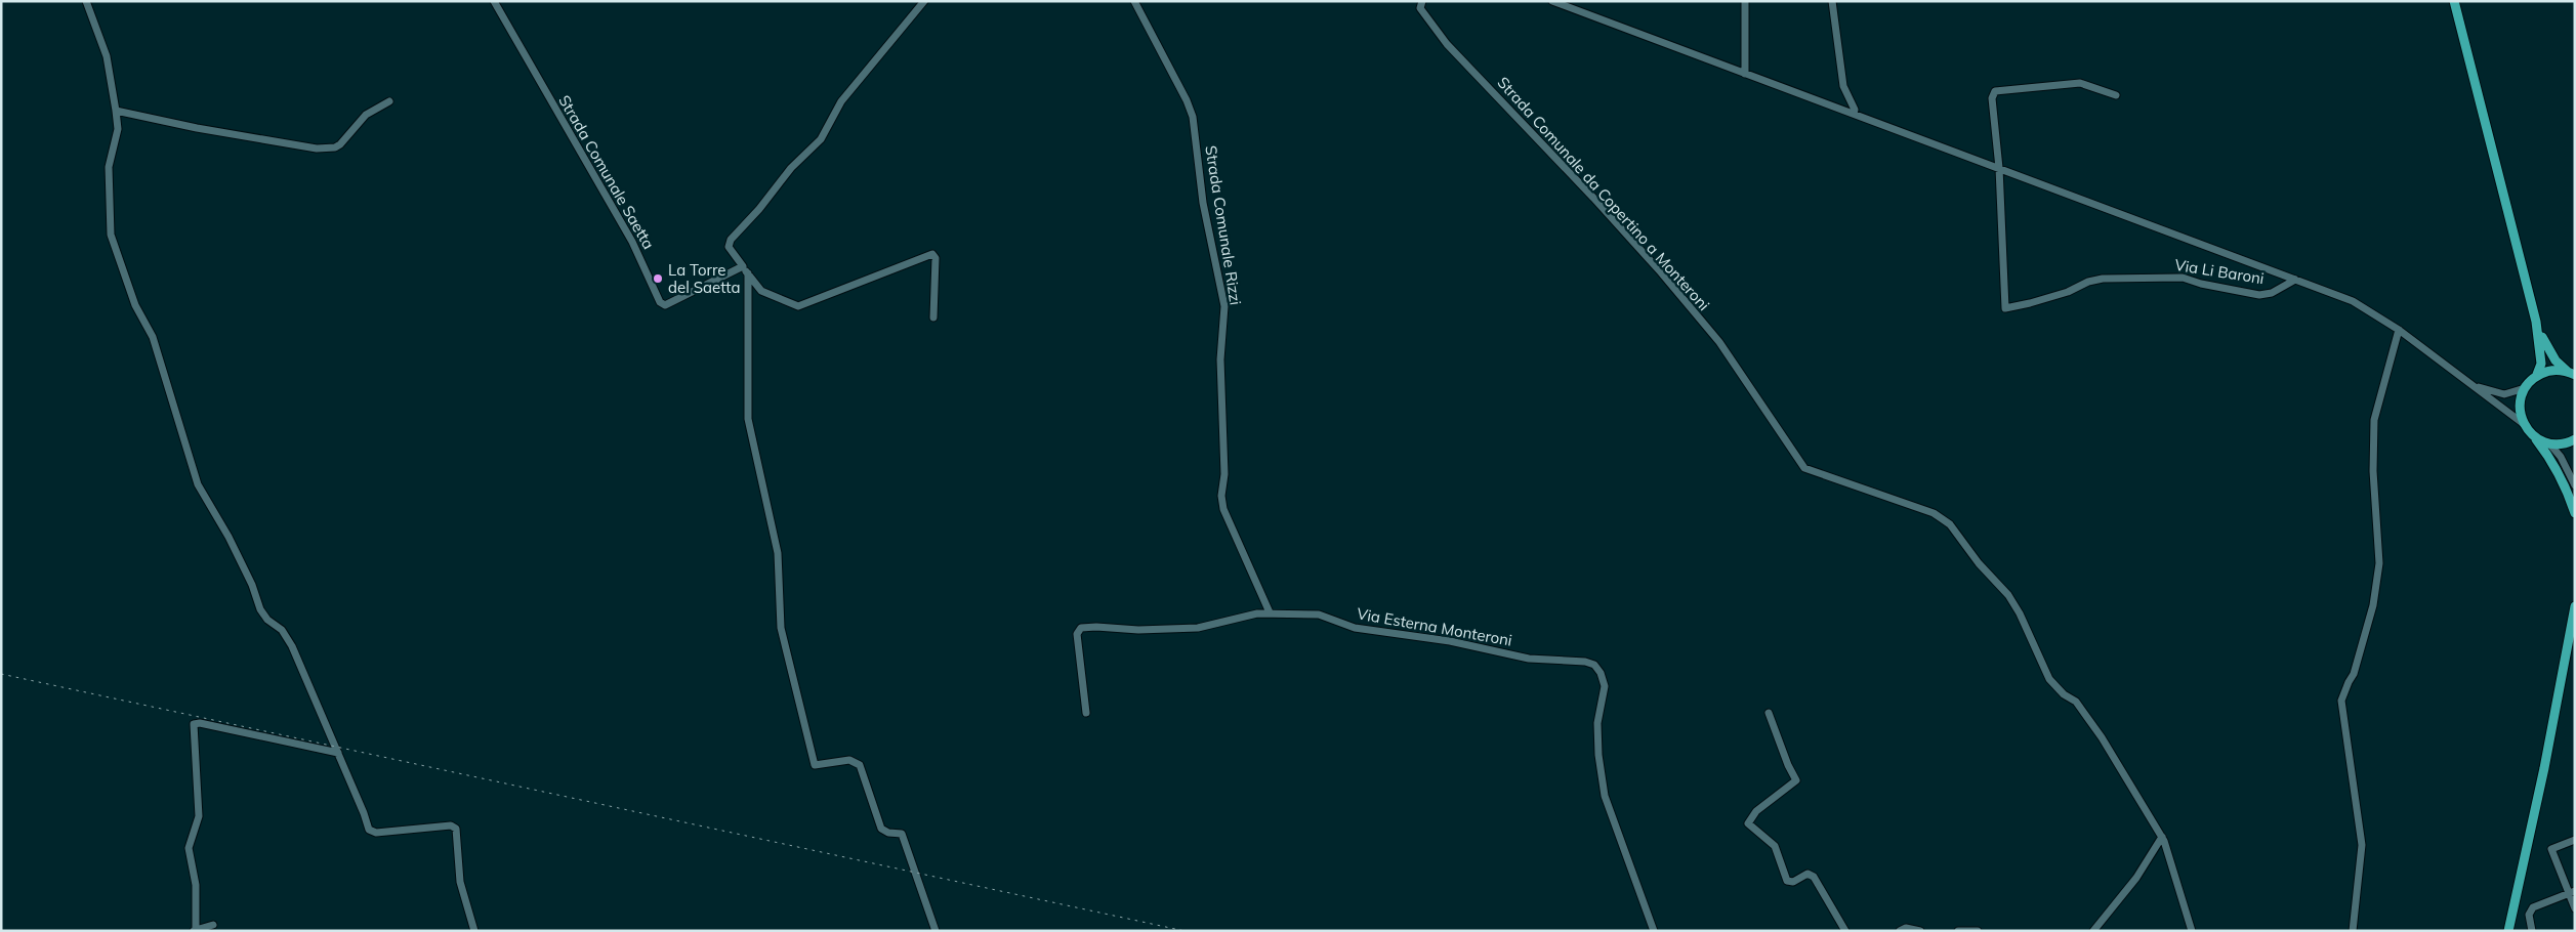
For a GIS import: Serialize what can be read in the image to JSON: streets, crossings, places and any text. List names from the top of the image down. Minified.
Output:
{"streets":{"street":["Strada Comunale Saetta","Strada Comunale da Copertino a Monteroni","Strada Comunale Rizzi","Via Li Baroni","Via Esterna Monteroni"]},"crossings":[["Strada Comunale Rizzi","Via Esterna Monteroni"]],"places":["La Torre del Saetta"]}
